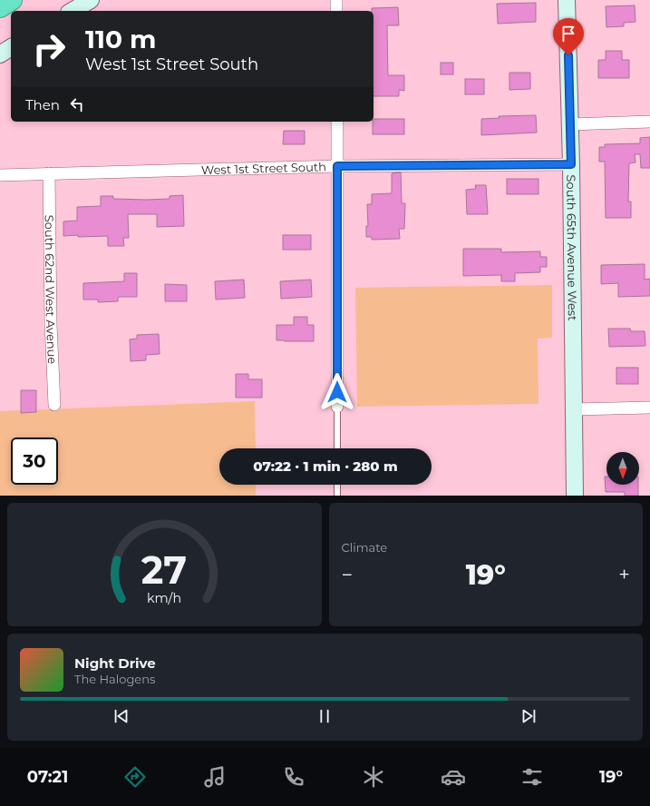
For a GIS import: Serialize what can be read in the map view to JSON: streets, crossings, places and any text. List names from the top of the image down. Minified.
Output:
{"streets":{"street":["West 1st Street South","South 65th Avenue West","South 62nd West Avenue"]},"crossings":[["West 1st Street South","South 65th Avenue West"],["West 1st Street South","South 62nd West Avenue"]],"north":"bottom","page":{"turn":["110 m","West 1st Street South"],"then":"Then","limit":"30","trip":"07:22 · 1 min · 280 m","tile":"Climate","heat":["−","19°","+"],"song":["Night Drive","The Halogens"],"tabs":["07:21","19°"],"gauge":["27","km/h"]}}
